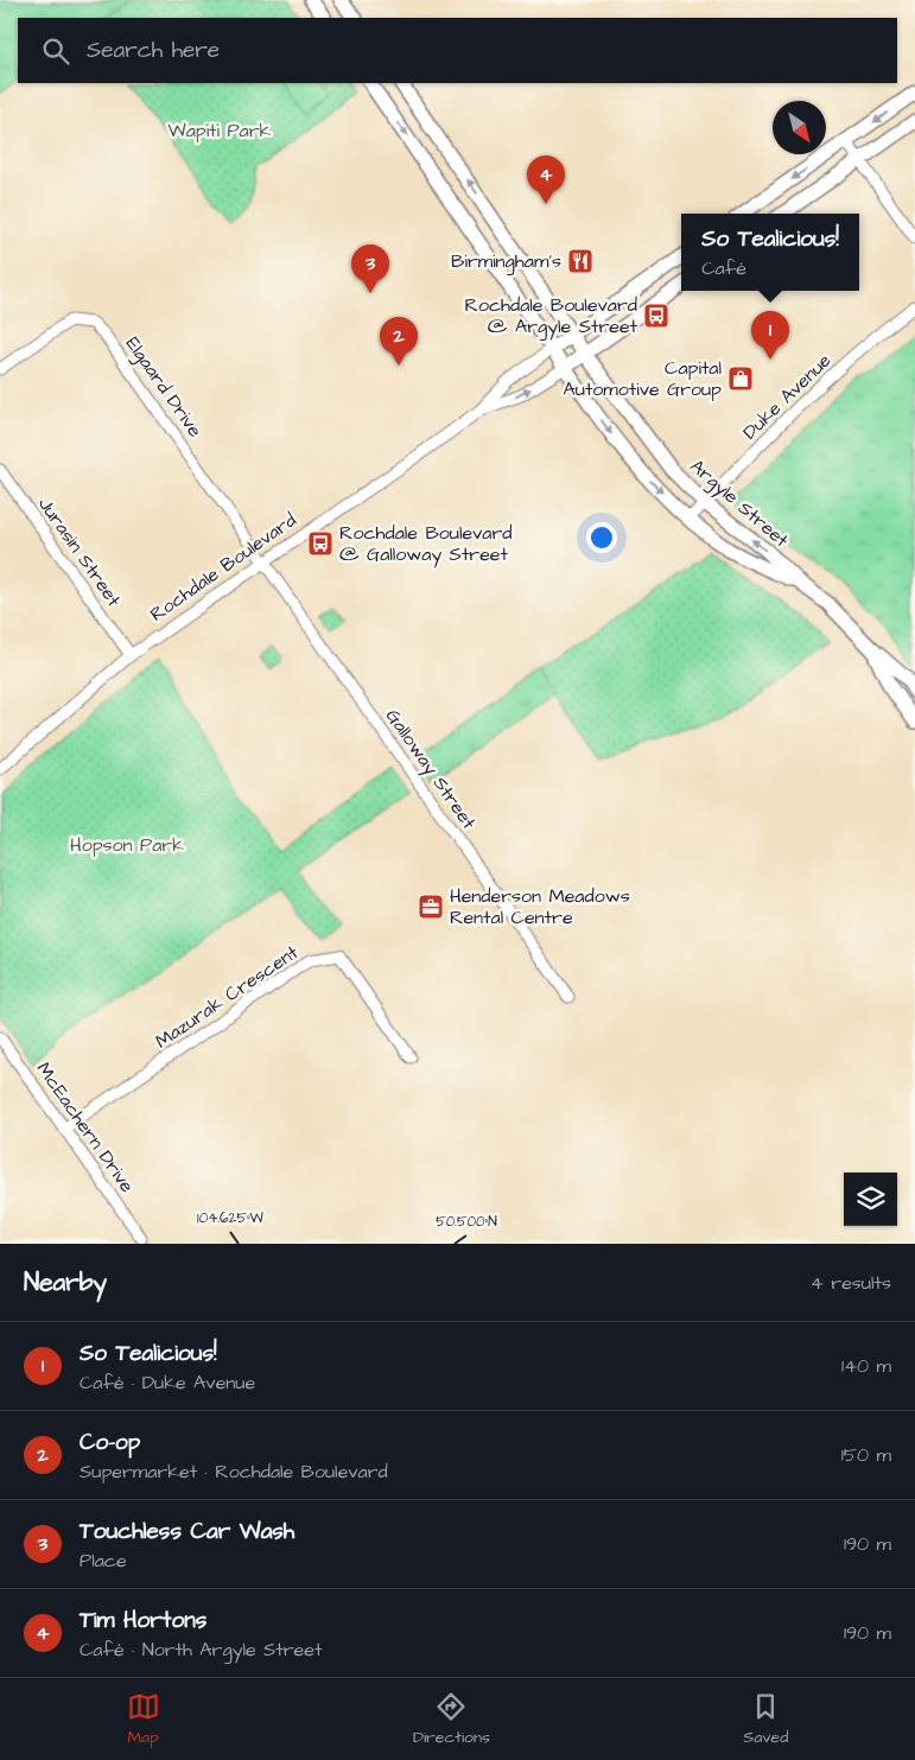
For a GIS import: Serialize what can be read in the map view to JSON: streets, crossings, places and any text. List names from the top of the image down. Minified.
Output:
{"streets":{"street":["Elgaard Drive","Duke Avenue","Argyle Street","Jurasin Street","Rochdale Boulevard","Galloway Street","Mazurak Crescent","McEachern Drive"]},"crossings":[["Elgaard Drive","Rochdale Boulevard"],["Elgaard Drive","Galloway Street"],["Duke Avenue","Argyle Street"],["Argyle Street","Rochdale Boulevard"],["Jurasin Street","Rochdale Boulevard"],["Rochdale Boulevard","Galloway Street"],["Mazurak Crescent","McEachern Drive"]],"parks":["Wapiti Park","Hopson Park"],"places":{"restaurant":["Birmingham's"],"bus stop":["Rochdale Boulevard @ Argyle Street","Rochdale Boulevard @ Galloway Street"],"shop":["Capital Automotive Group"],"office":["Henderson Meadows Rental Centre"]},"north":"bottom right","page":{"search":"Search here","pins":["4","3","1","2"],"popup":["So Tealicious!","Café"],"heading":["Nearby","4 results"],"list":[{"mark":"1","name":"So Tealicious!","note":"Café · Duke Avenue","value":"140 m"},{"mark":"2","name":"Co-op","note":"Supermarket · Rochdale Boulevard","value":"150 m"},{"mark":"3","name":"Touchless Car Wash","note":"Place","value":"190 m"},{"mark":"4","name":"Tim Hortons","note":"Café · North Argyle Street","value":"190 m"}],"nav":["Map","Directions","Saved"]},"coordinates":["104.625°W","50.500°N"]}
